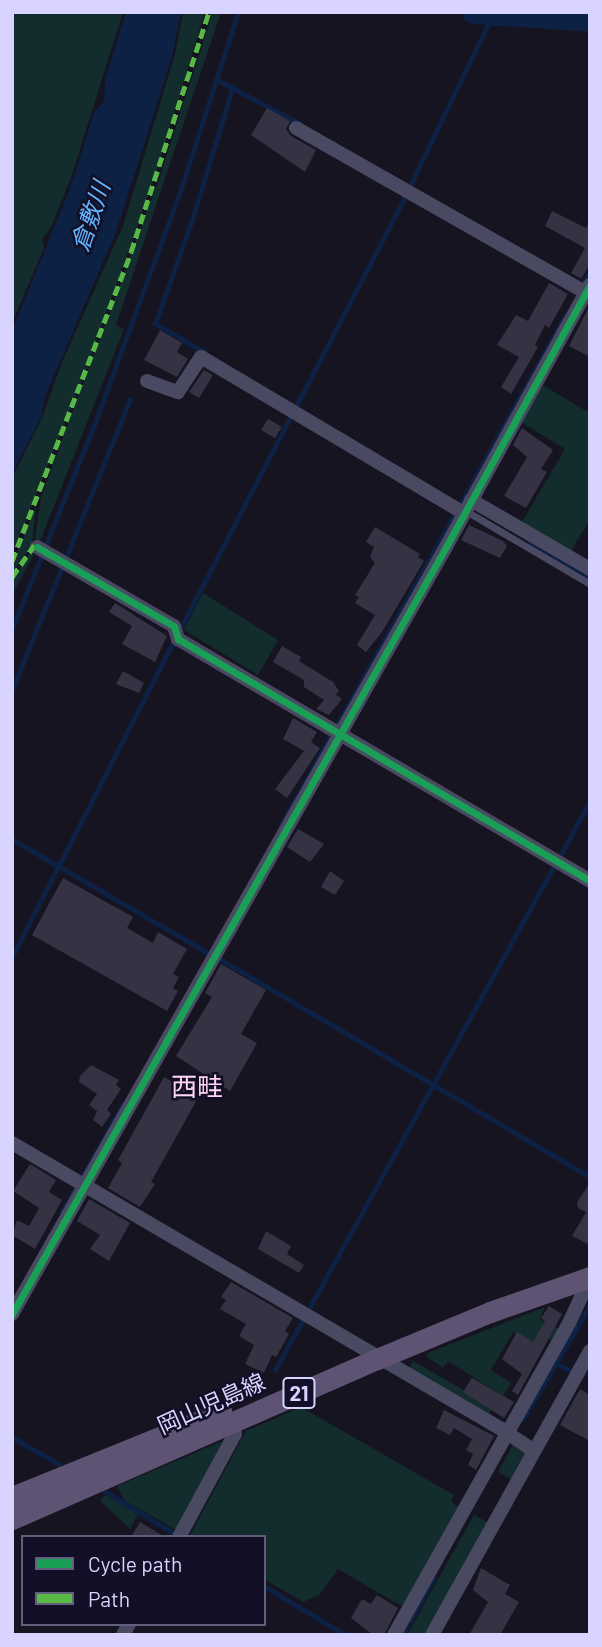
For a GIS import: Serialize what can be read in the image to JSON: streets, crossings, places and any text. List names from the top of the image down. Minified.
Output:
{"streets":{"main road":["21","岡山児島線"]},"districts":["西畦"],"water":["倉敷川"],"legend":["Cycle path","Path"]}
